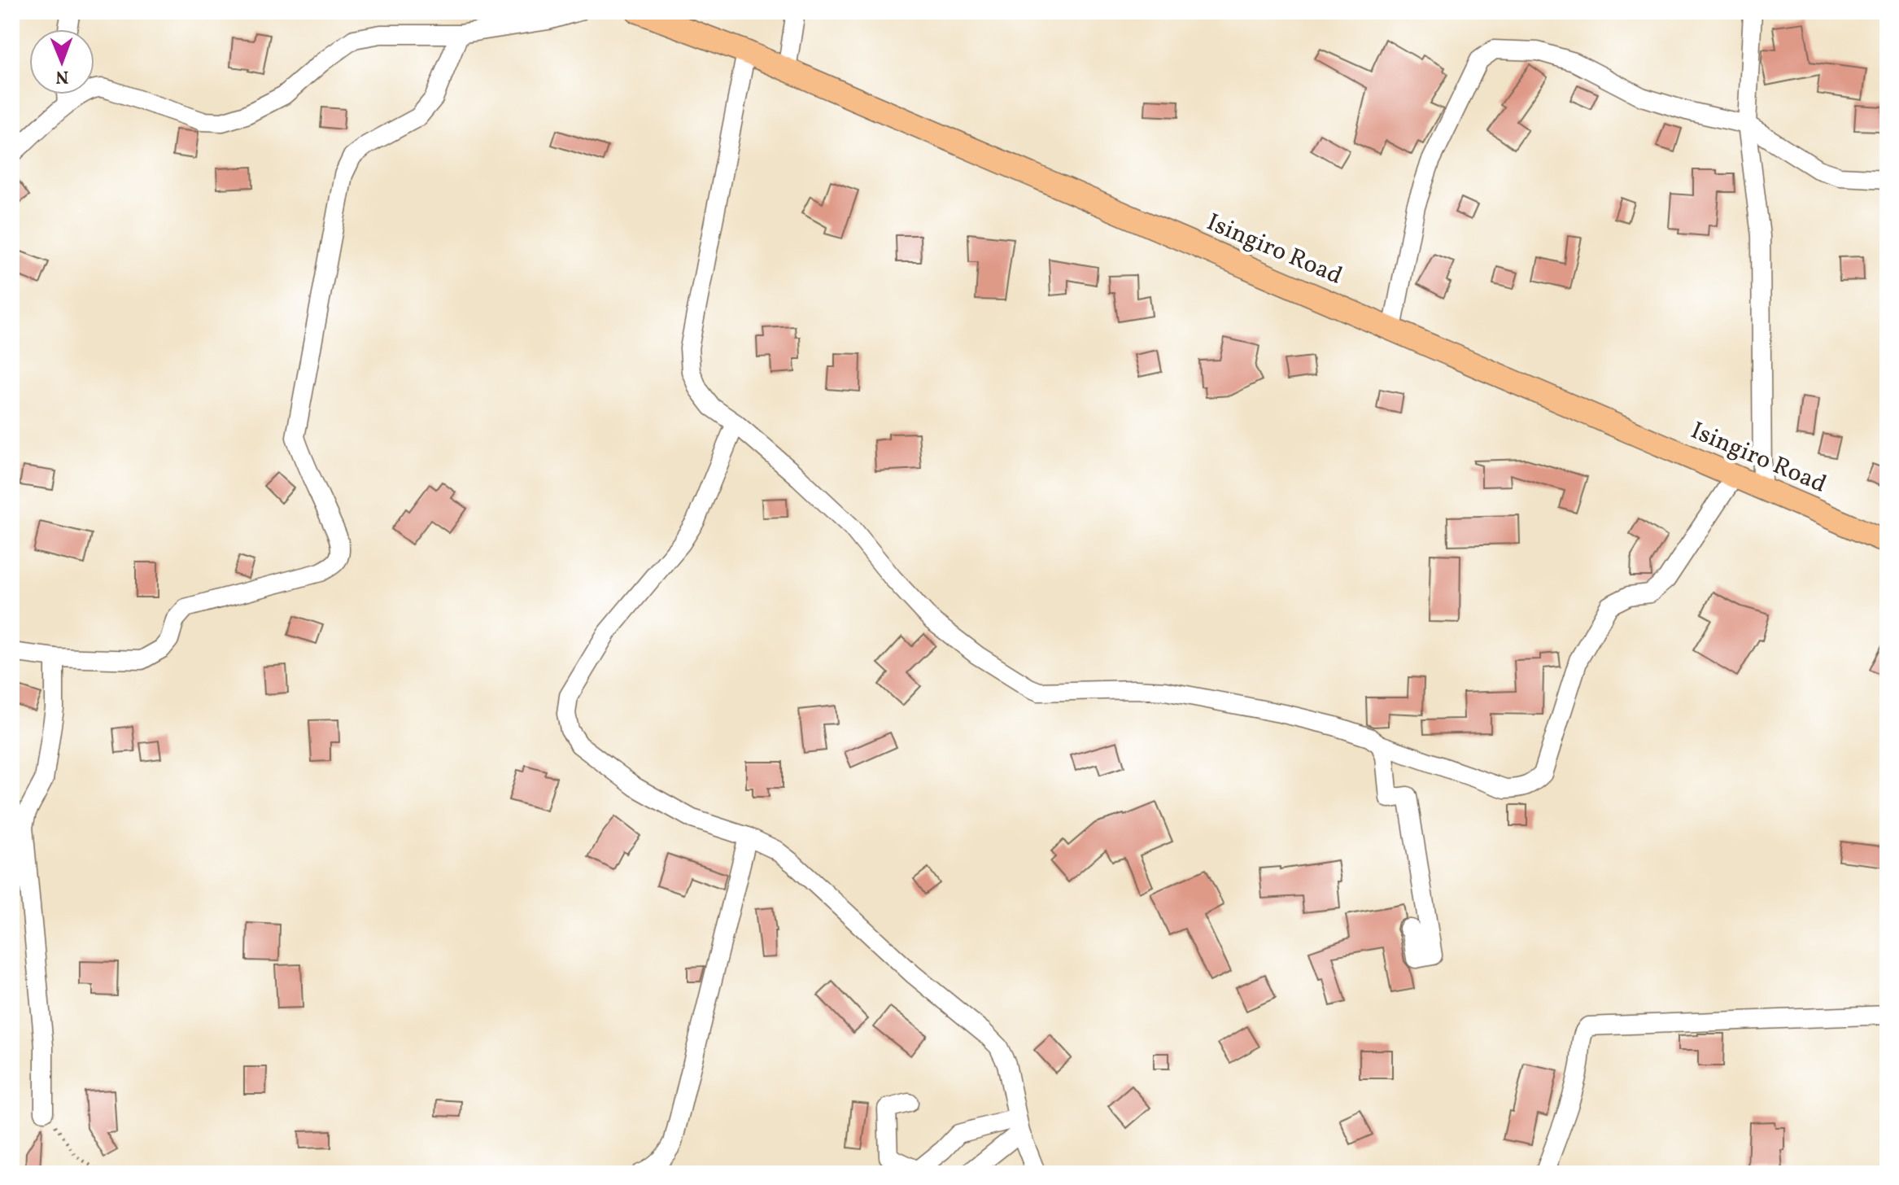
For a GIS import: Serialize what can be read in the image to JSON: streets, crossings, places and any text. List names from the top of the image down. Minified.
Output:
{"streets":{"main road":["Isingiro Road"]},"north":"bottom"}
